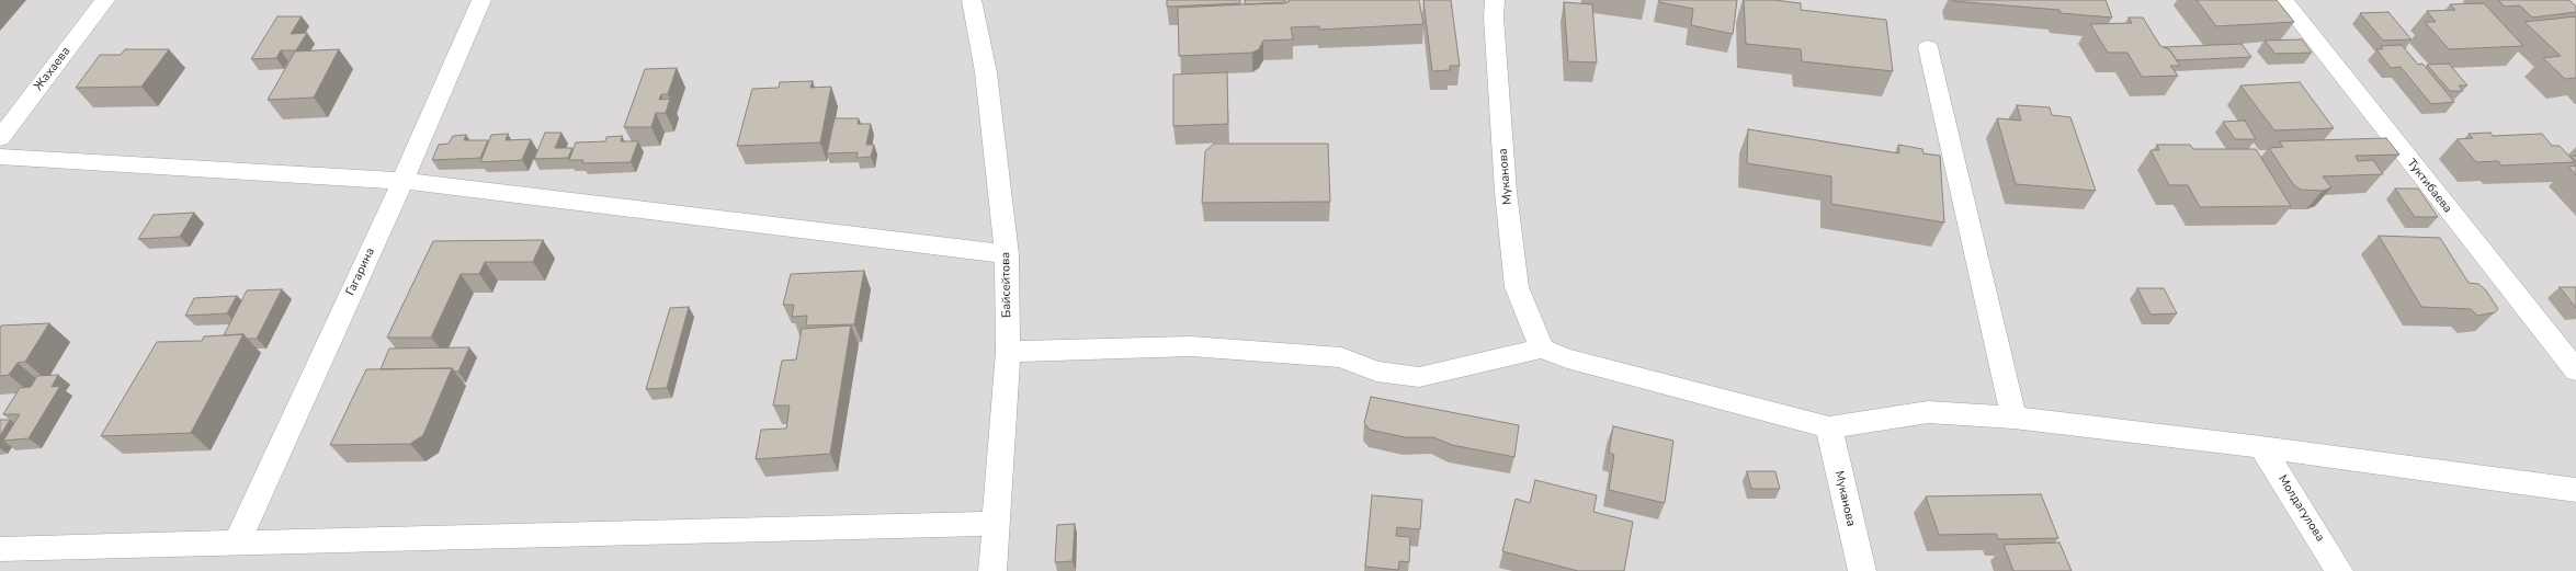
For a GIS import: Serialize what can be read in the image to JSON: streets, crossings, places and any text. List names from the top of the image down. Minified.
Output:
{"streets":{"street":["Жахаева","Муканова","Туктибаева","Гагарина","Байсейтова","Молдагулова"]}}
